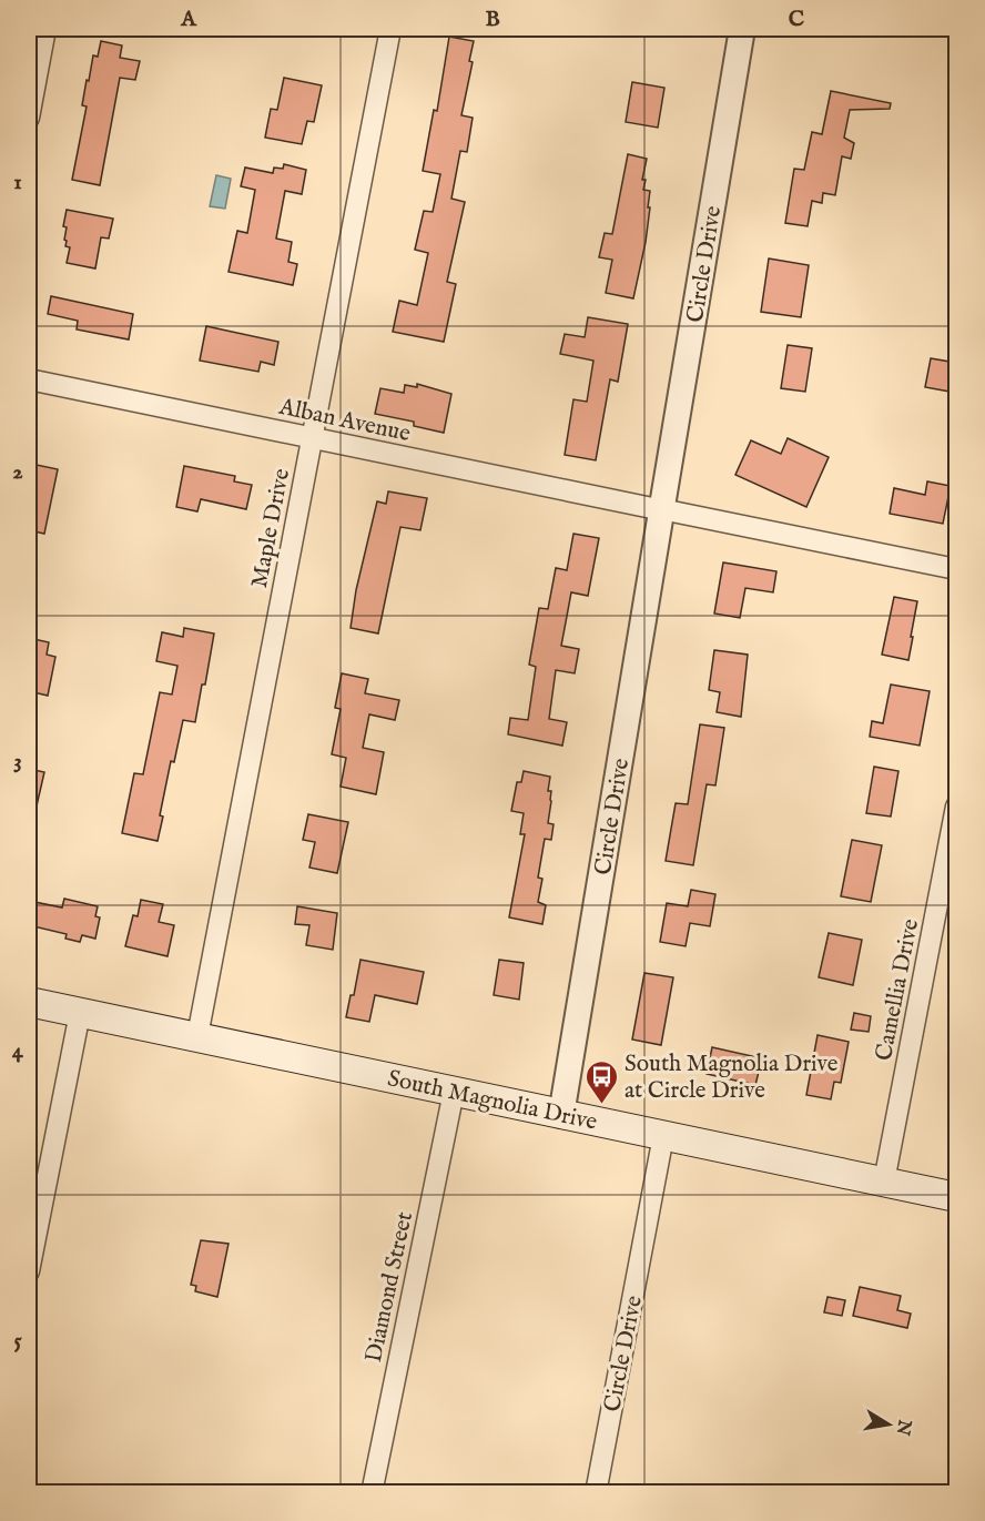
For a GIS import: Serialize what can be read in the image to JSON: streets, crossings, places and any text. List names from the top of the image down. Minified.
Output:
{"streets":{"main road":["South Magnolia Drive"],"street":["Circle Drive","Alban Avenue","Maple Drive","Camellia Drive","Diamond Street"]},"crossings":[["Circle Drive","Alban Avenue"],["Circle Drive","South Magnolia Drive"],["Alban Avenue","Maple Drive"],["Maple Drive","South Magnolia Drive"],["Camellia Drive","South Magnolia Drive"],["South Magnolia Drive","Diamond Street"]],"places":{"bus stop":["South Magnolia Drive at Circle Drive"]},"north":"right","grid":{"columns":["A","B","C"],"rows":["1","2","3","4","5"]}}
